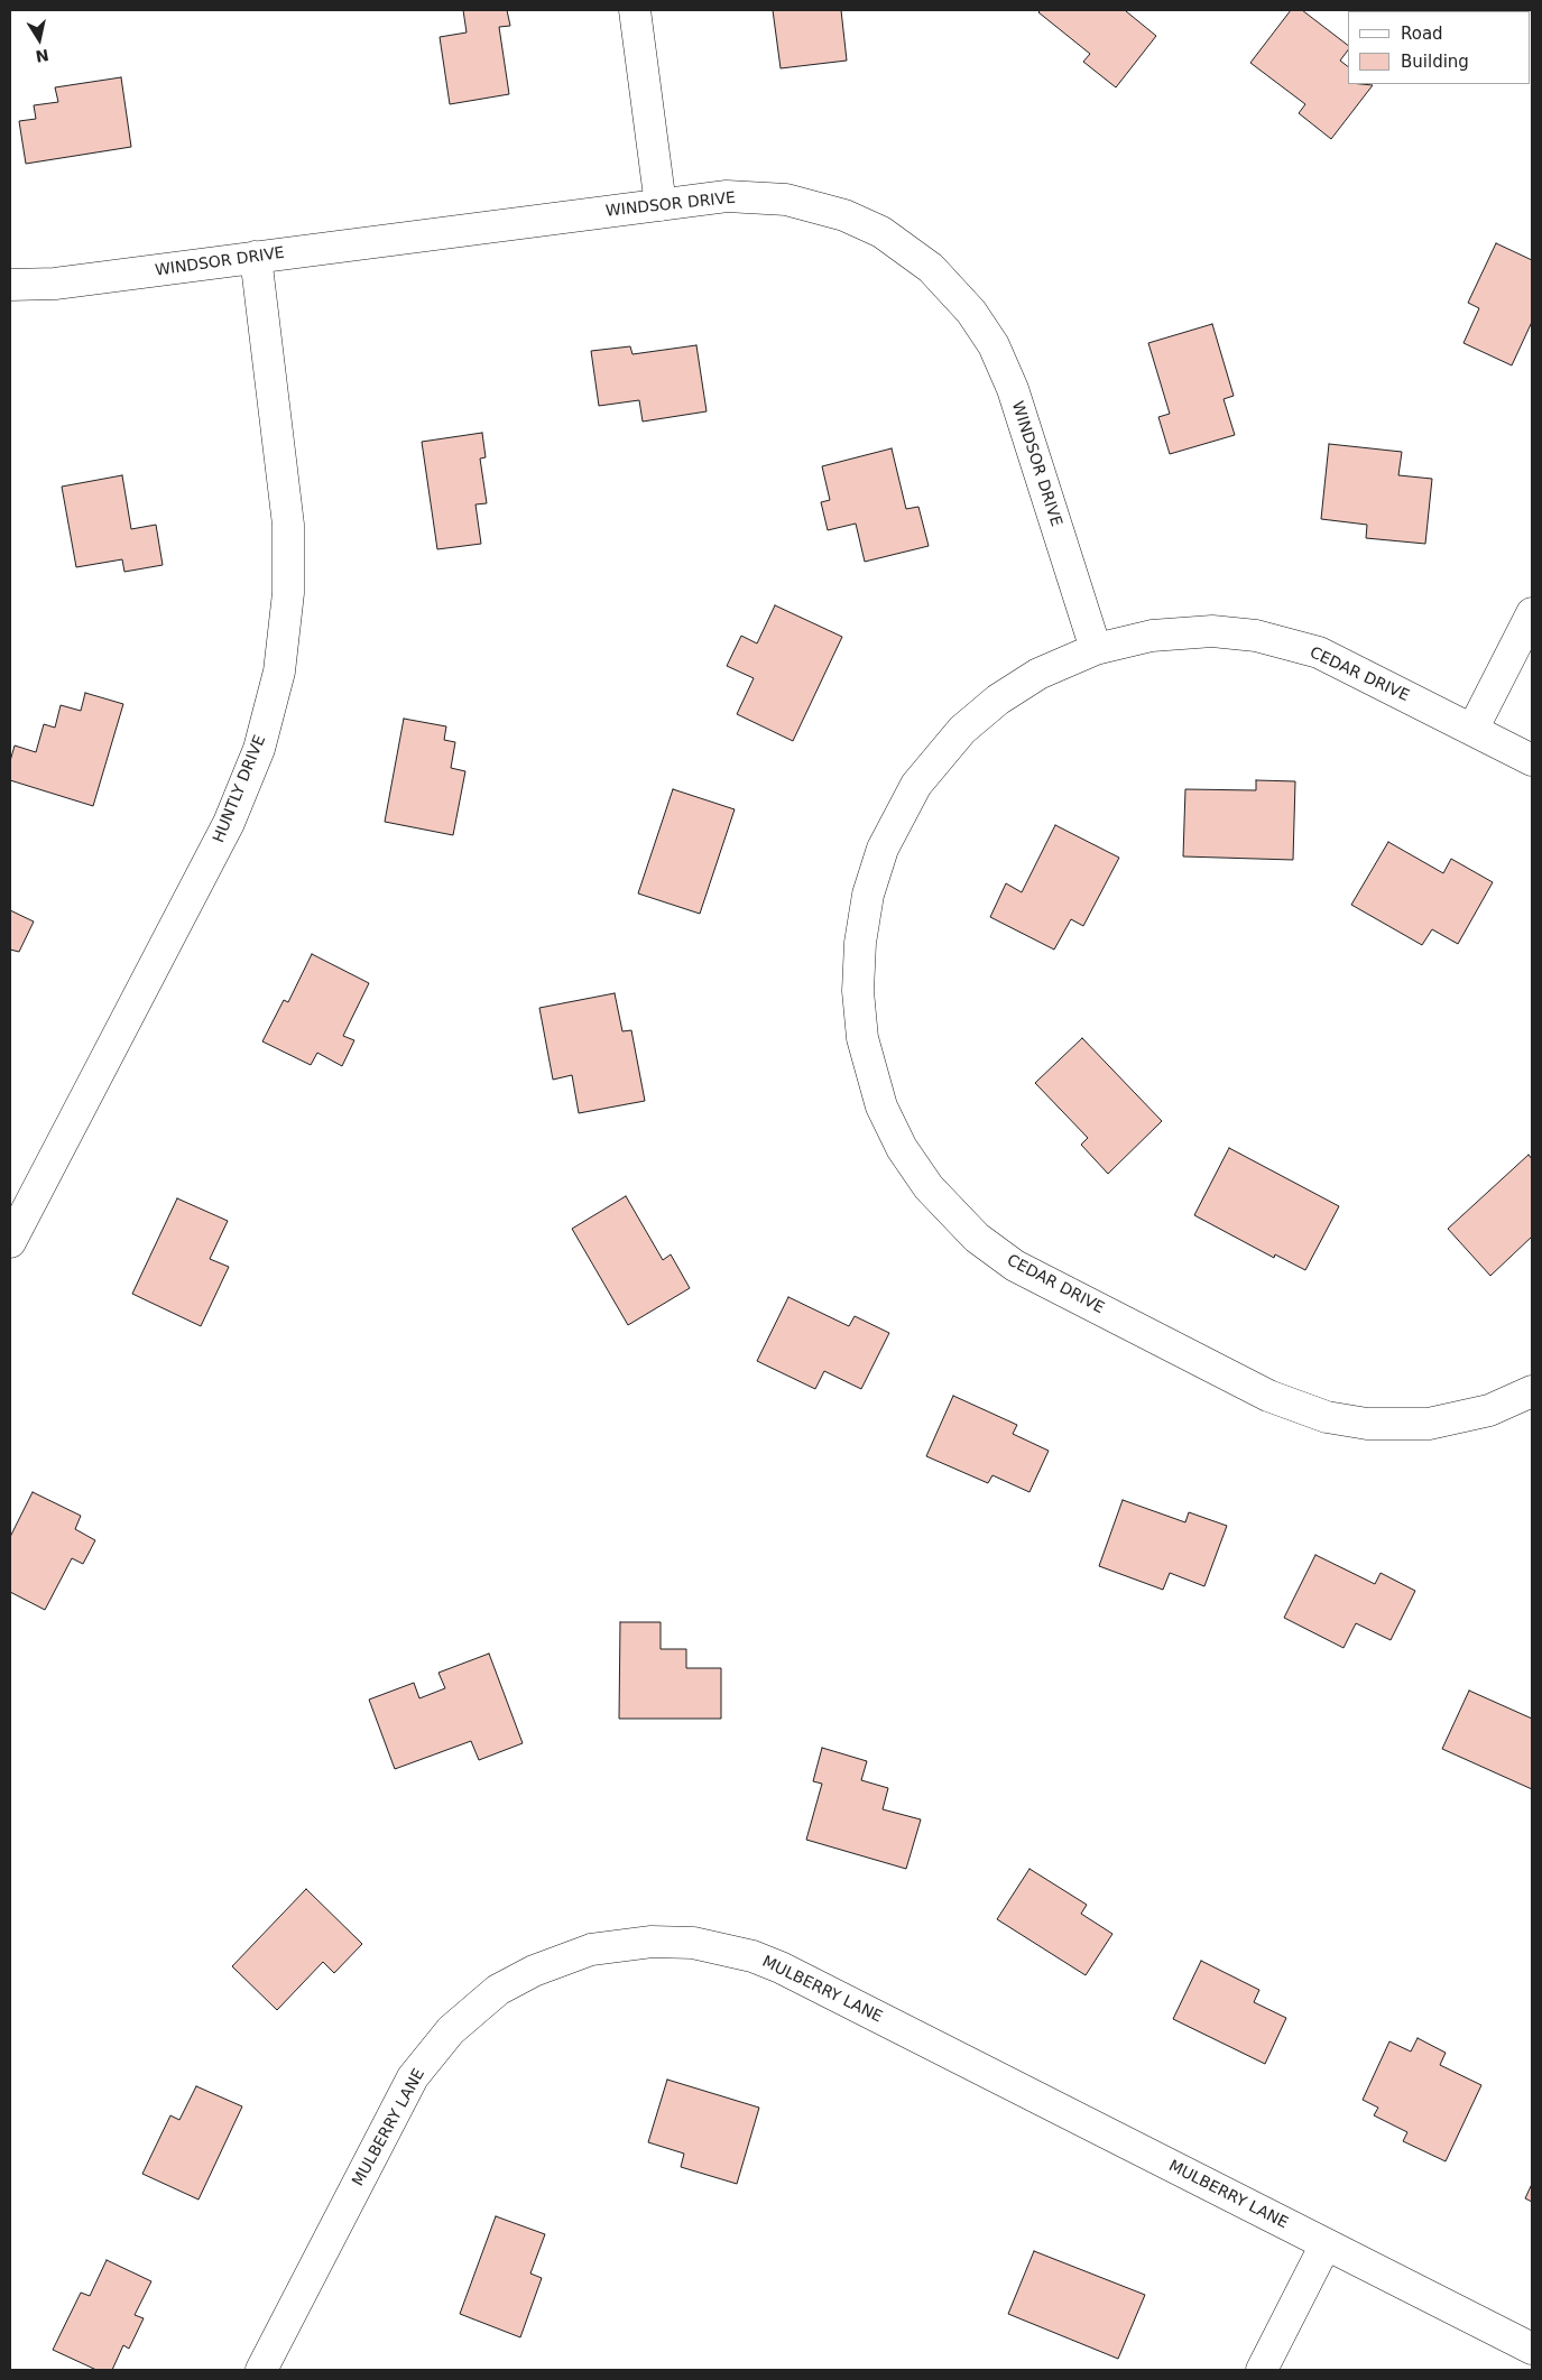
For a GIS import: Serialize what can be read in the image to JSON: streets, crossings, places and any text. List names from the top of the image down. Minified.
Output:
{"streets":{"street":["WINDSOR DRIVE","CEDAR DRIVE","HUNTLY DRIVE","MULBERRY LANE"]},"crossings":[["WINDSOR DRIVE","CEDAR DRIVE"],["WINDSOR DRIVE","HUNTLY DRIVE"]],"legend":["Road","Building"],"north":"bottom"}
